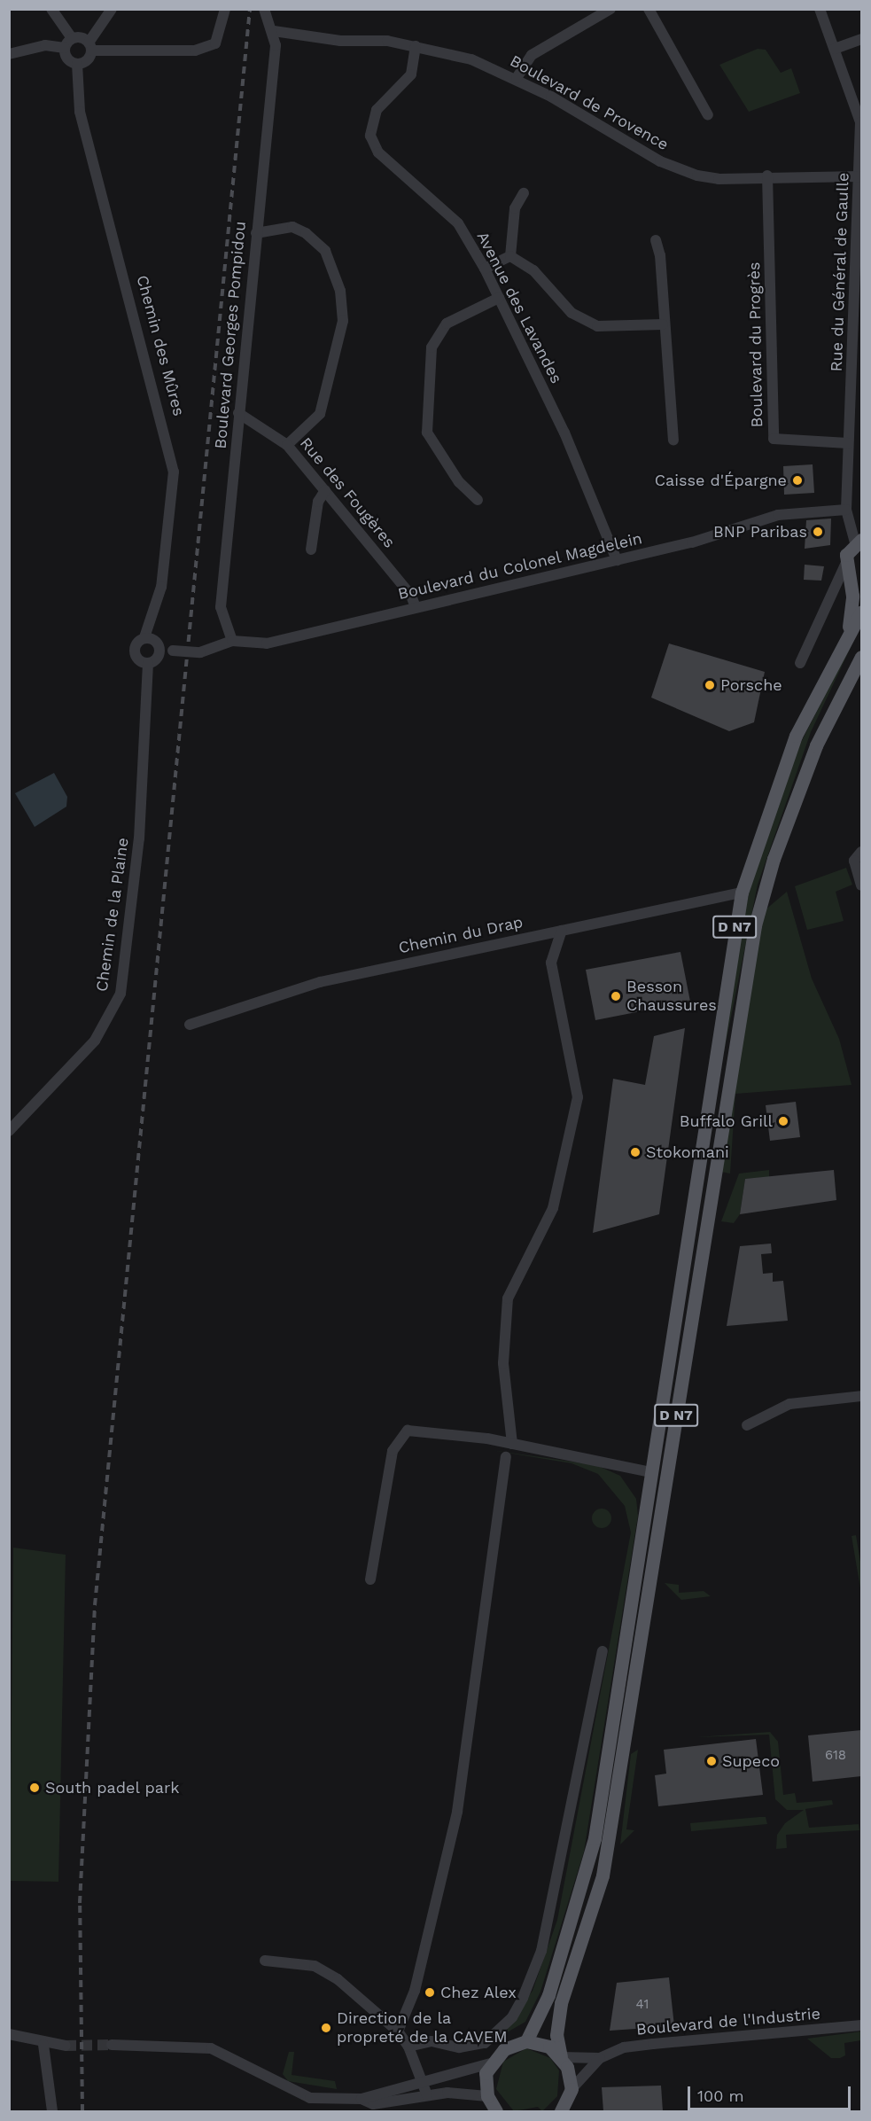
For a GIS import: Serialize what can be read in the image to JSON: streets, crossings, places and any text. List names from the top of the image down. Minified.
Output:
{"streets":{"main road":["D N7"],"street":["Boulevard de Provence","Rue du Général de Gaulle","Avenue des Lavandes","Boulevard Georges Pompidou","Boulevard du Progrès","Chemin des Mûres","Rue des Fougères","Boulevard du Colonel Magdelein","Chemin de la Plaine","Chemin du Drap","Boulevard de l'Industrie"]},"crossings":[["Boulevard de Provence","Rue du Général de Gaulle"],["Boulevard de Provence","Avenue des Lavandes"],["Boulevard de Provence","Boulevard Georges Pompidou"],["Boulevard de Provence","Boulevard du Progrès"],["Rue du Général de Gaulle","Boulevard du Progrès"],["Rue du Général de Gaulle","Boulevard du Colonel Magdelein"],["Avenue des Lavandes","Boulevard du Colonel Magdelein"],["Boulevard Georges Pompidou","Rue des Fougères"],["Boulevard Georges Pompidou","Boulevard du Colonel Magdelein"],["Chemin des Mûres","Chemin de la Plaine"],["Rue des Fougères","Boulevard du Colonel Magdelein"],["D N7","Chemin du Drap"],["D N7","Boulevard de l'Industrie"]],"places":["Caisse d'Épargne","BNP Paribas","Porsche","Besson Chaussures","Buffalo Grill","Stokomani","Supeco","South padel park","Chez Alex","Direction de la propreté de la CAVEM"],"house_numbers":["618","41"],"scale_bar":"100 m"}
